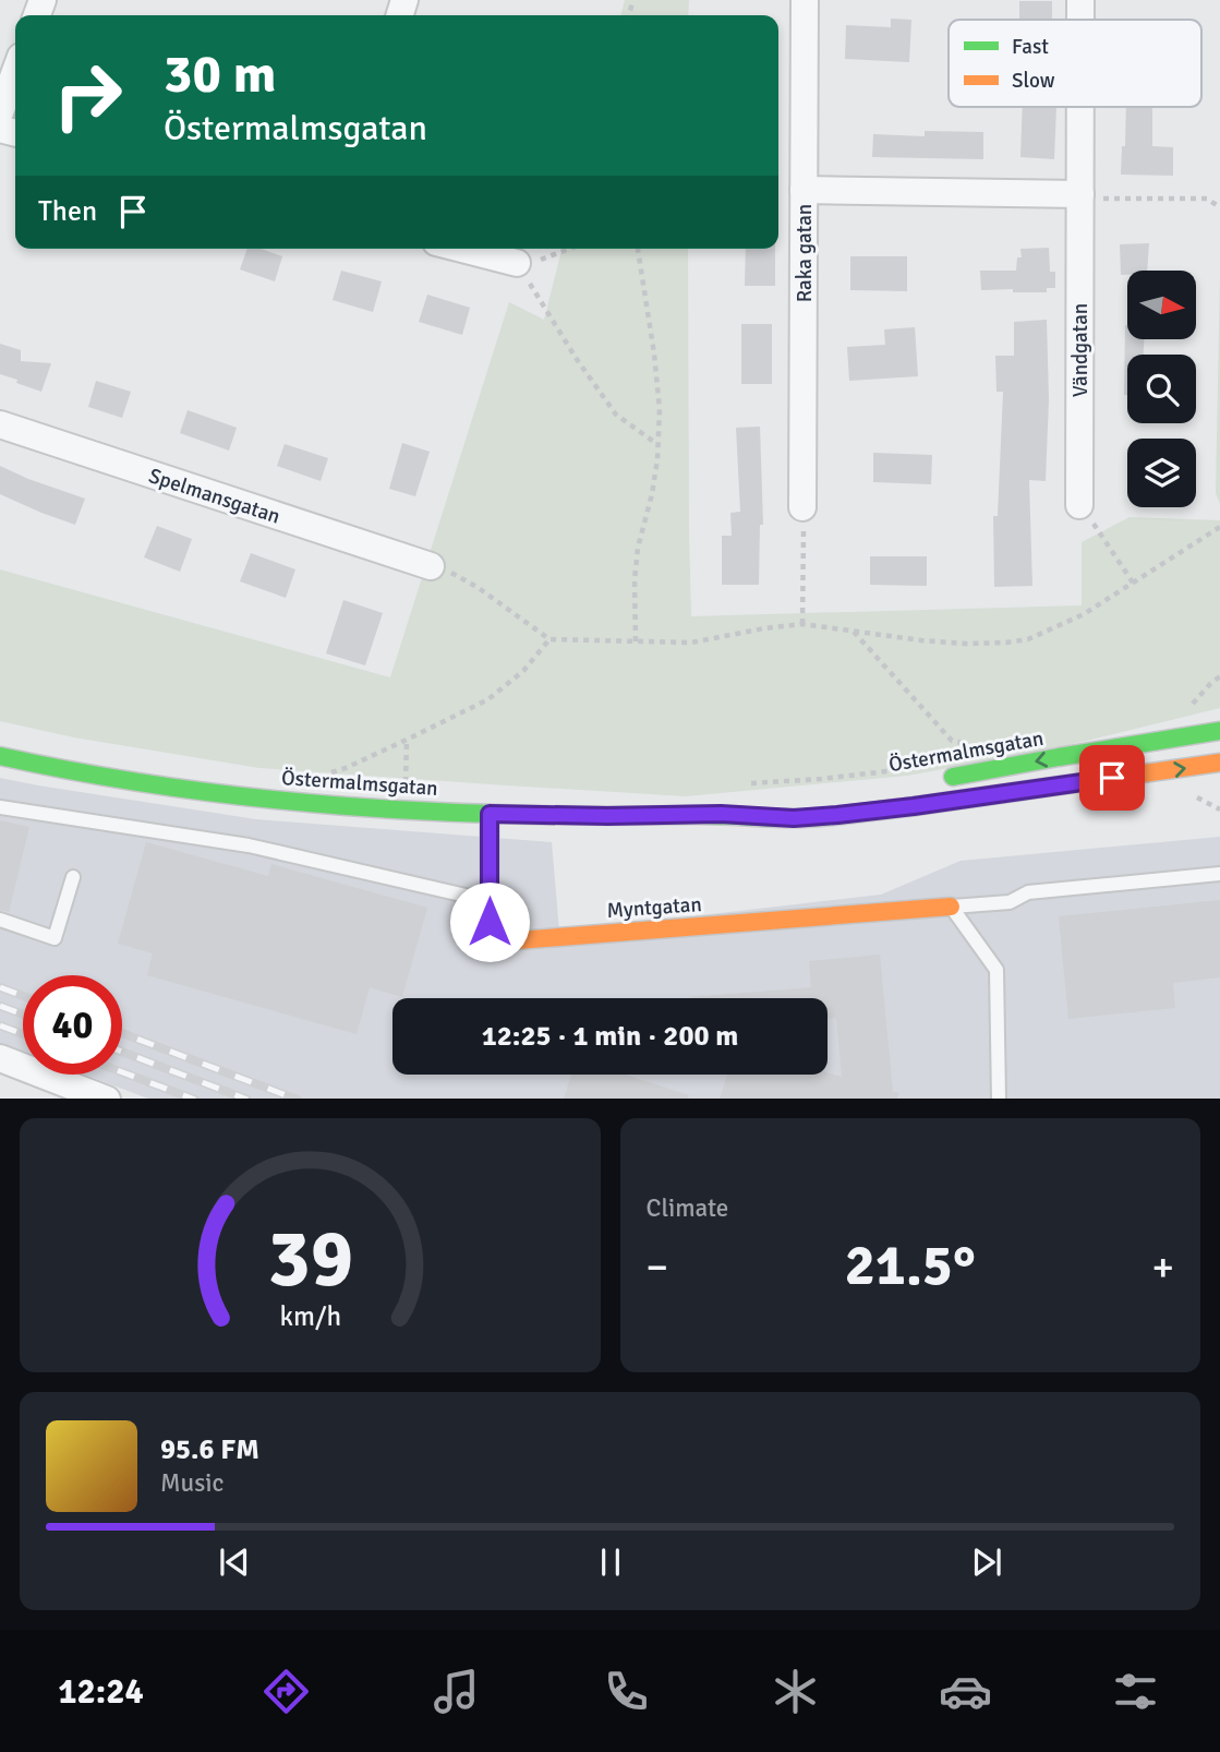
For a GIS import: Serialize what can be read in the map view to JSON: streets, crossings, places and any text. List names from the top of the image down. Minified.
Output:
{"streets":{"main road":["Östermalmsgatan","Myntgatan"],"street":["Raka gatan","Vändgatan","Spelmansgatan"]},"crossings":[["Östermalmsgatan","Myntgatan"]],"legend":["Fast","Slow"],"north":"right","page":{"turn":["30 m","Östermalmsgatan"],"then":"Then","limit":"40","trip":"12:25 · 1 min · 200 m","tile":"Climate","heat":["−","21.5°","+"],"song":["95.6 FM","Music"],"tabs":"12:24","gauge":["39","km/h"]}}
